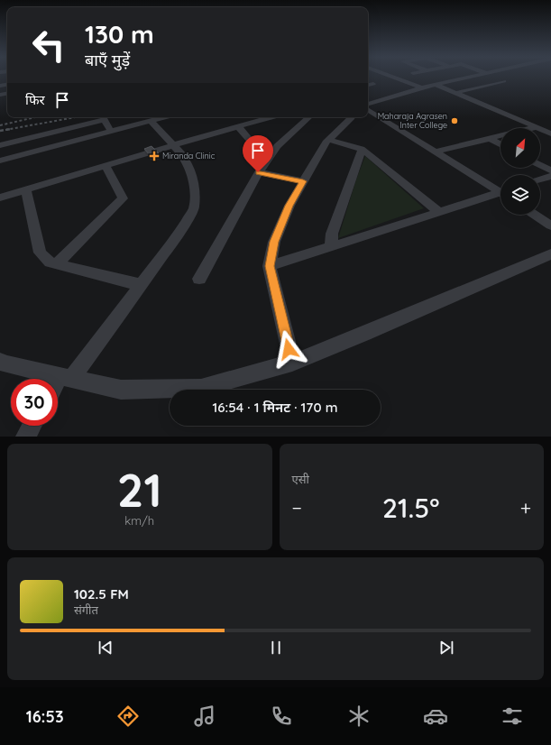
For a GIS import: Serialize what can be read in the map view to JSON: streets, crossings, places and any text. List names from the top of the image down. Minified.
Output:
{"places":{"other":["Maharaja Agrasen Inter College"],"health":["Miranda Clinic"]},"north":"top right","page":{"turn":["130 m","बाएँ मुड़ें"],"then":"फिर","limit":"30","trip":"16:54 · 1 मिनट · 170 m","tile":[["21","km/h"],"एसी"],"heat":["−","21.5°","+"],"song":["102.5 FM","संगीत"],"tabs":"16:53"}}
